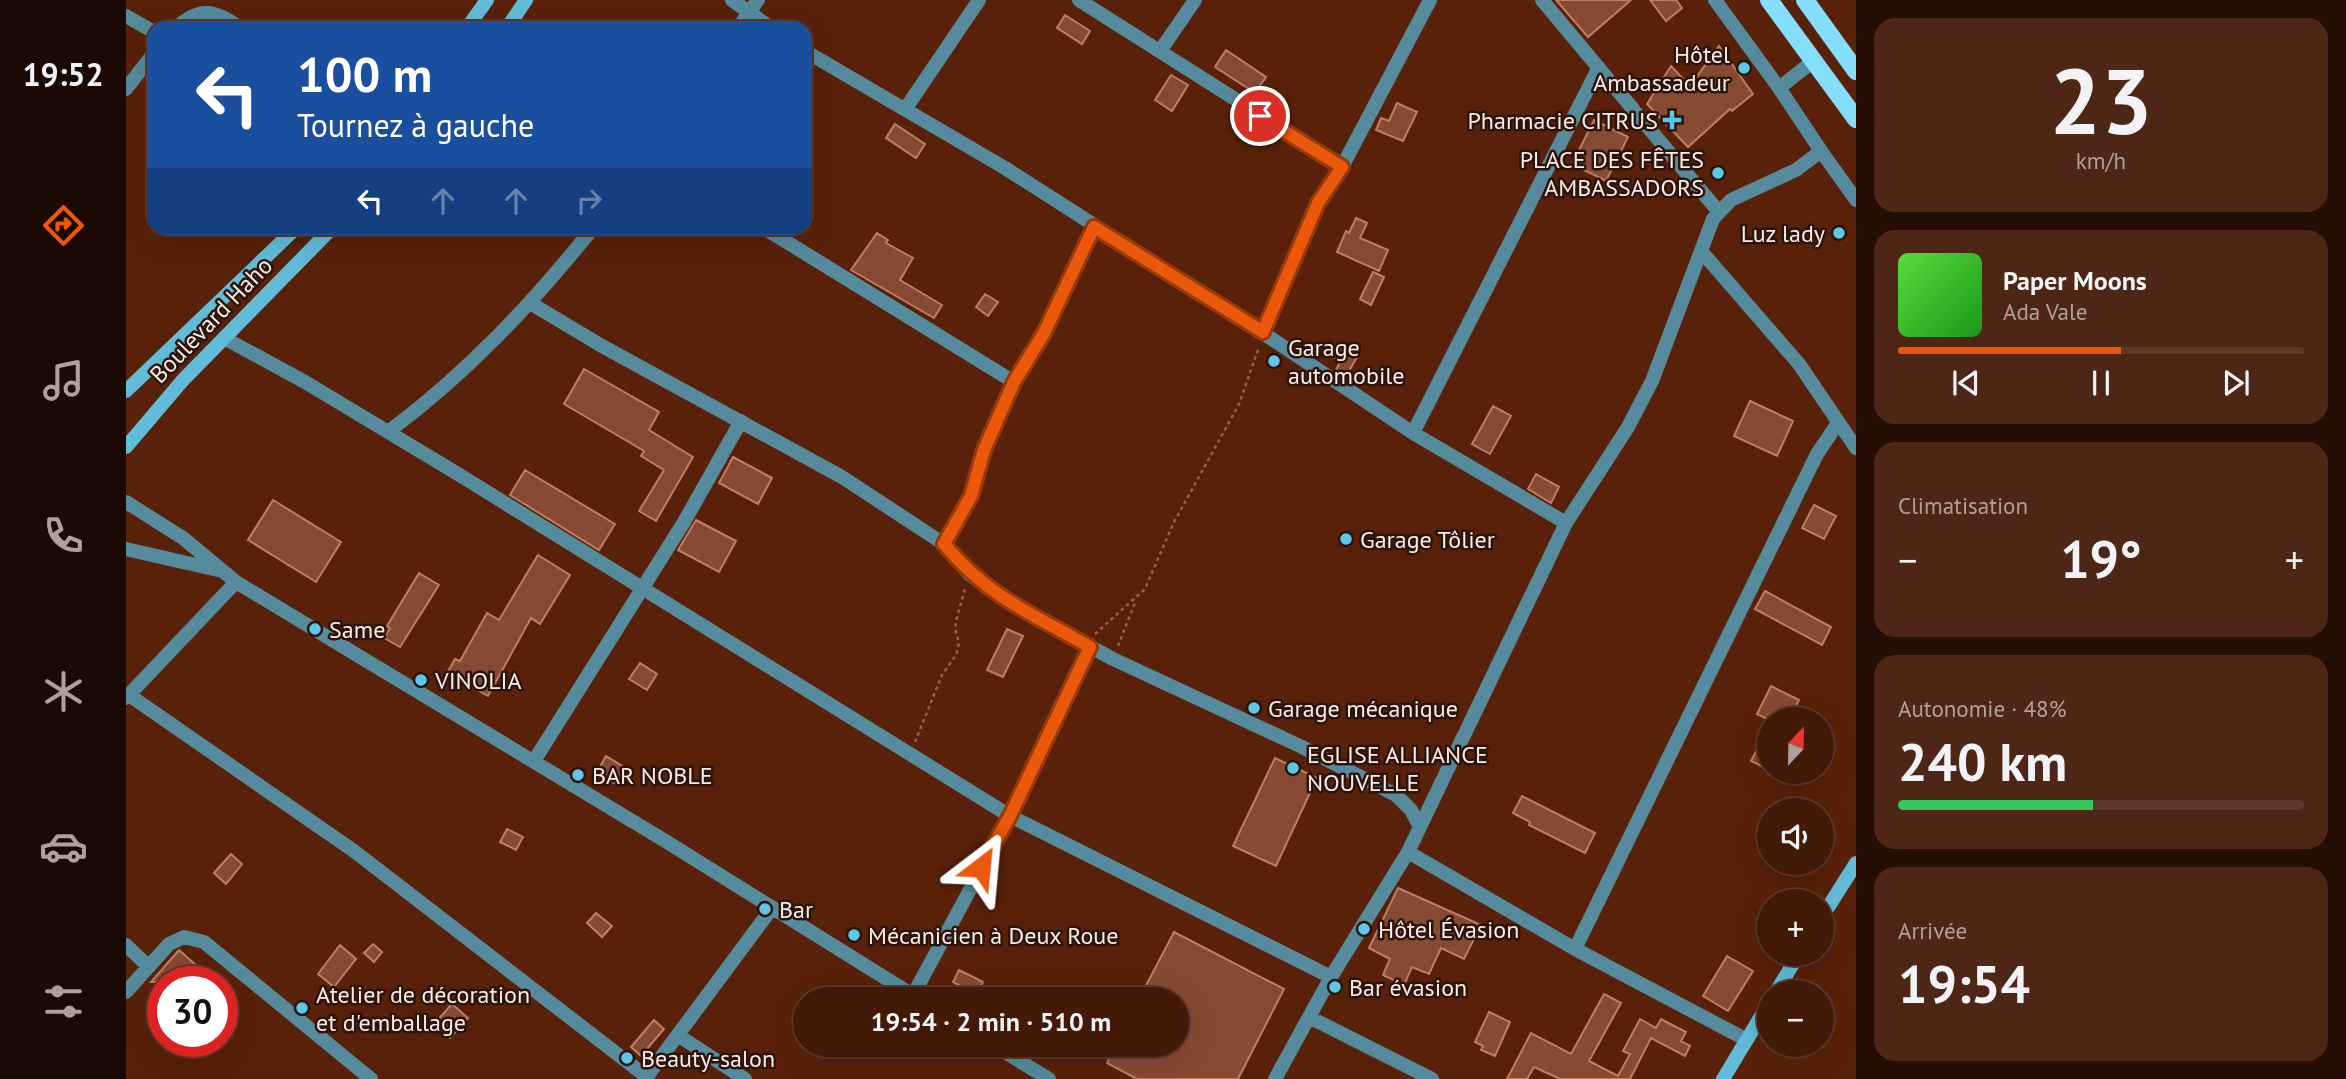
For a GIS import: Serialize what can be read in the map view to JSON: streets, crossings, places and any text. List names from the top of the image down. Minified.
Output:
{"streets":{"main road":["Boulevard Haho"]},"places":{"other":["Hôtel Ambassadeur","PLACE DES FÊTES AMBASSADORS","Luz lady","Garage automobile","Garage Tôlier","Same","VINOLIA","Garage mécanique","EGLISE ALLIANCE NOUVELLE","BAR NOBLE","Bar","Hôtel Évasion","Mécanicien à Deux Roue","Bar évasion","Atelier de décoration et d'emballage","Beauty-salon"],"health":["Pharmacie CITRUS"]},"north":"top","page":{"tabs":"19:52","tile":[["23","km/h"],"Climatisation",["Autonomie · 48%","240 km"],["Arrivée","19:54"]],"turn":["100 m","Tournez à gauche"],"song":["Paper Moons","Ada Vale"],"heat":["−","19°","+"],"map_buttons":["+","−"],"limit":"30","trip":"19:54 · 2 min · 510 m"}}
